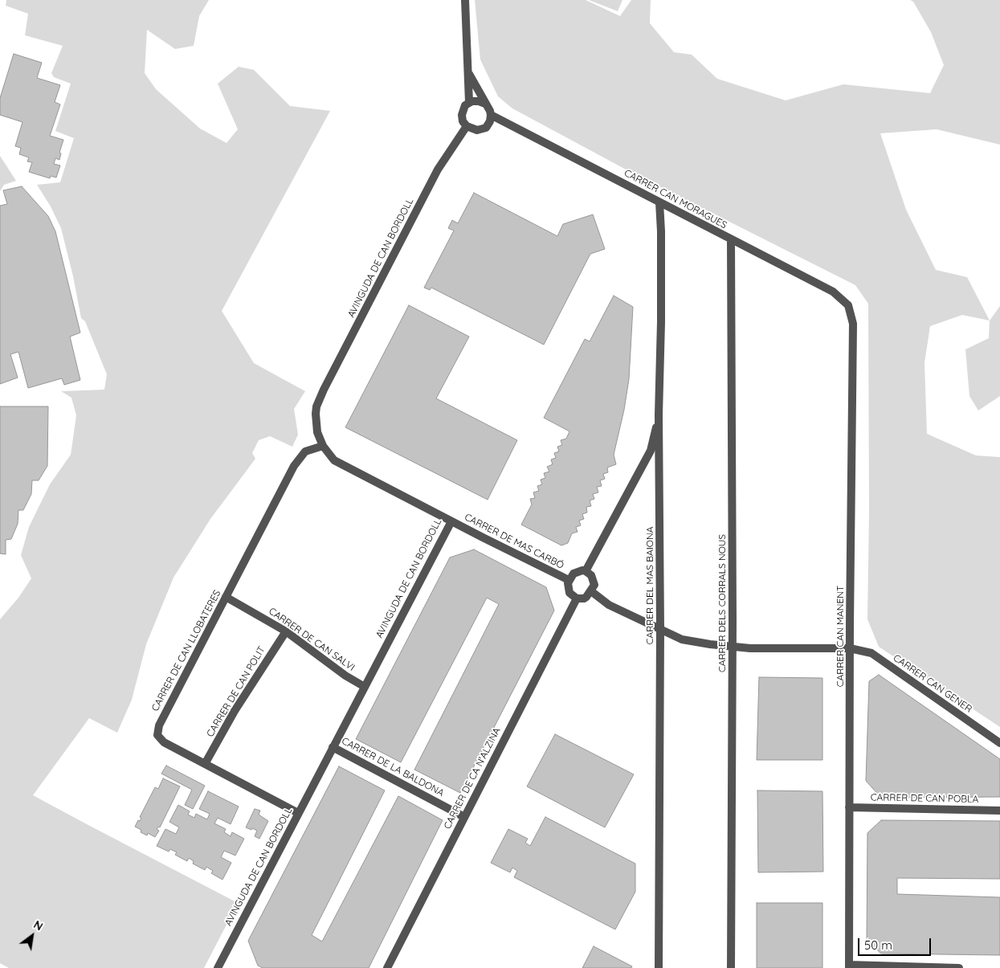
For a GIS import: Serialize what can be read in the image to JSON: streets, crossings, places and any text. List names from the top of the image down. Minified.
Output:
{"streets":{"street":["CARRER CAN MORAGUES","AVINGUDA DE CAN BORDOLL","CARRER DE MAS CARBÓ","CARRER DEL MAS BAIONA","CARRER DELS CORRALS NOUS","CARRER CAN MANENT","CARRER DE CAN SALVI","CARRER DE CAN LLOBATERES","CARRER CAN GENER","CARRER DE CAN POLIT","CARRER DE LA BALDONA","CARRER DE CA N'ALZINA","CARRER DE CAN POBLA"]},"crossings":[["CARRER CAN MORAGUES","AVINGUDA DE CAN BORDOLL"],["CARRER CAN MORAGUES","CARRER DEL MAS BAIONA"],["CARRER CAN MORAGUES","CARRER DELS CORRALS NOUS"],["CARRER CAN MORAGUES","CARRER CAN MANENT"],["AVINGUDA DE CAN BORDOLL","CARRER DE MAS CARBÓ"],["AVINGUDA DE CAN BORDOLL","CARRER DE CAN SALVI"],["AVINGUDA DE CAN BORDOLL","CARRER DE CAN LLOBATERES"],["AVINGUDA DE CAN BORDOLL","CARRER DE LA BALDONA"],["CARRER DE MAS CARBÓ","CARRER CAN GENER"],["CARRER DE MAS CARBÓ","CARRER DE CA N'ALZINA"],["CARRER DEL MAS BAIONA","CARRER CAN GENER"],["CARRER DELS CORRALS NOUS","CARRER CAN GENER"],["CARRER CAN MANENT","CARRER CAN GENER"],["CARRER CAN MANENT","CARRER DE CAN POBLA"],["CARRER DE CAN SALVI","CARRER DE CAN LLOBATERES"],["CARRER DE CAN SALVI","CARRER DE CAN POLIT"],["CARRER DE CAN LLOBATERES","CARRER DE CAN POLIT"],["CARRER CAN GENER","CARRER DE CA N'ALZINA"],["CARRER DE LA BALDONA","CARRER DE CA N'ALZINA"]],"scale_bar":"50 m","north":"top right"}
